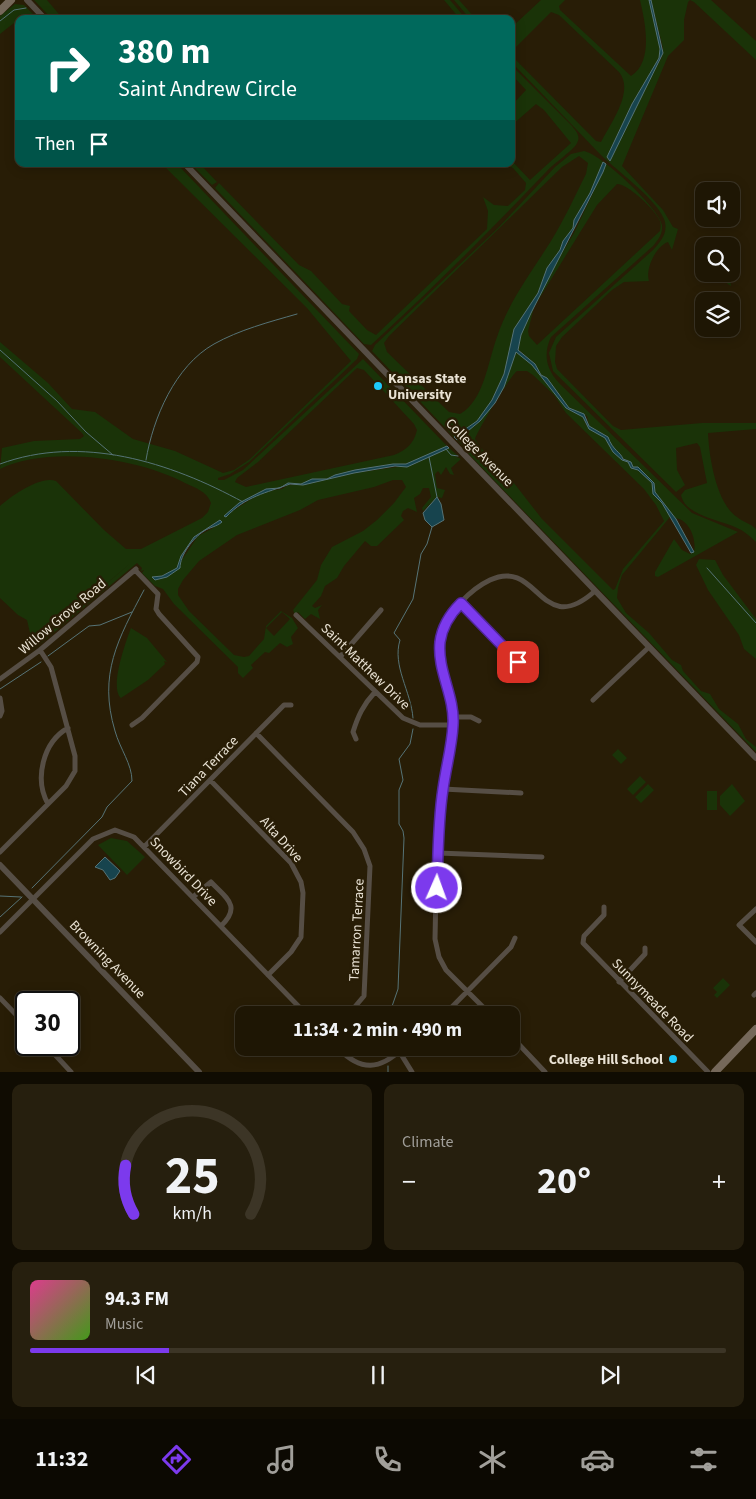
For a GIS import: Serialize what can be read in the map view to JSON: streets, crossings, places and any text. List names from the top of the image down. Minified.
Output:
{"streets":{"street":["College Avenue","Willow Grove Road","Saint Matthew Drive","Tiana Terrace","Alta Drive","Snowbird Drive","Tamarron Terrace","Browning Avenue","Sunnymeade Road"]},"crossings":[["Tiana Terrace","Alta Drive"],["Tiana Terrace","Snowbird Drive"],["Tiana Terrace","Tamarron Terrace"],["Alta Drive","Snowbird Drive"],["Snowbird Drive","Browning Avenue"]],"places":["Kansas State University","College Hill School"],"page":{"turn":["380 m","Saint Andrew Circle"],"then":"Then","limit":"30","trip":"11:34 · 2 min · 490 m","tile":"Climate","heat":["−","20°","+"],"song":["94.3 FM","Music"],"tabs":"11:32","gauge":["25","km/h"]}}
